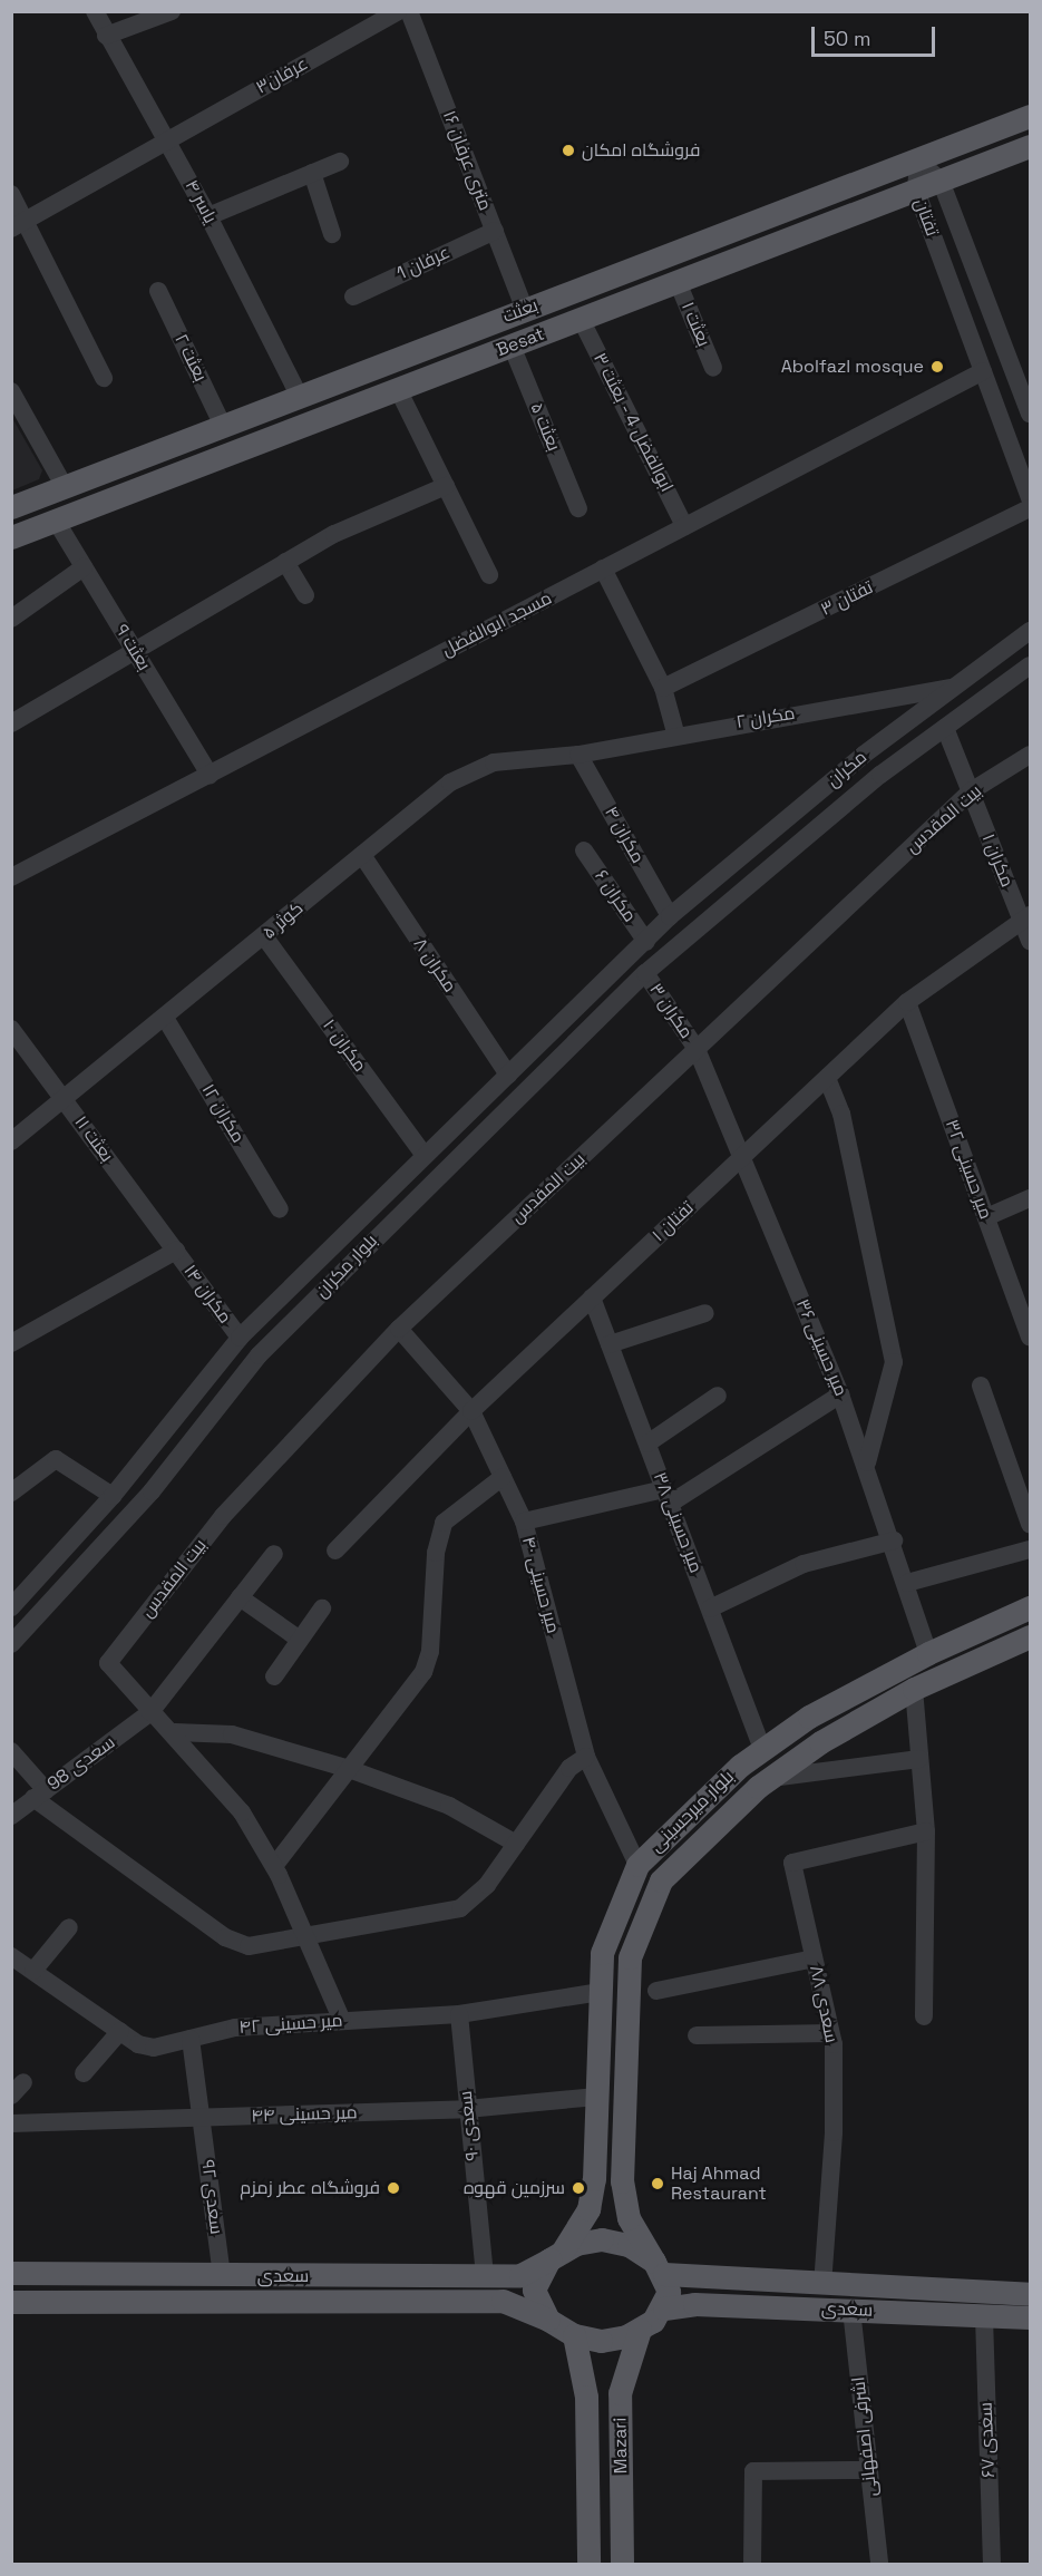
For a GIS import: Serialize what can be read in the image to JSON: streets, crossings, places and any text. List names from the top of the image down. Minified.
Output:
{"streets":{"main road":["بعثت","Besat","بلوار میرحسینی","سعدی","Mazari"],"street":["عرفان۳","۱۶ متری عرفان","یاسر ۴","تفتان","عرفان 1","بعثت ۱","بعثت ۲","ابوالفضل 4 - بعثت ۳","بعثت ۵","تفتان ۳","مسجد ابوالفضل","بعثت ۹","مکران ۲","مکران","بیت المقدس","مکران ۴","مکران ۱","مکران ۶","کوثر ۵","مکران ۸","مکران ۳","مکران ۱۰","مکران ۱۲","بعثت ۱۱","میر حسینی ۳۲","تفتان ۱","بلوار مکران","مکران ۱۴","میر حسینی ۳۶","میر حسینی ۳۸","میر حسینی ۴۰","سعدی 98","سعدی ۸۸","میر حسینی ۴۲","میر حسینی ۴۴","سعدی ۹۰","سعدی ۹۲","اشرفی اصفهانی","سعدی ۶۷"]},"crossings":[["عرفان۳","یاسر ۴"],["۱۶ متری عرفان","عرفان 1"],["۱۶ متری عرفان","بعثت"],["یاسر ۴","بعثت"],["تفتان","بعثت"],["تفتان","Besat"],["تفتان","مسجد ابوالفضل"],["بعثت","بعثت ۲"],["بعثت ۱","Besat"],["Besat","ابوالفضل 4 - بعثت ۳"],["Besat","بعثت ۵"],["Besat","بعثت ۹"],["ابوالفضل 4 - بعثت ۳","مسجد ابوالفضل"],["مسجد ابوالفضل","بعثت ۹"],["مکران ۲","مکران"],["مکران ۲","مکران ۴"],["مکران ۲","کوثر ۵"],["مکران","مکران ۴"],["مکران","مکران ۱"],["مکران","بلوار مکران"],["بیت المقدس","مکران ۱"],["بیت المقدس","مکران ۳"],["بیت المقدس","میر حسینی ۳۶"],["بیت المقدس","میر حسینی ۴۰"],["بیت المقدس","سعدی 98"],["مکران ۴","کوثر ۵"],["مکران ۴","بلوار مکران"],["مکران ۱","تفتان ۱"],["مکران ۶","بلوار مکران"],["کوثر ۵","مکران ۸"],["کوثر ۵","مکران ۱۰"],["کوثر ۵","مکران ۱۲"],["کوثر ۵","بعثت ۱۱"],["مکران ۸","بلوار مکران"],["مکران ۳","بلوار مکران"],["مکران ۳","میر حسینی ۳۶"],["مکران ۱۰","بلوار مکران"],["بعثت ۱۱","مکران ۱۴"],["میر حسینی ۳۲","تفتان ۱"],["تفتان ۱","میر حسینی ۳۶"],["تفتان ۱","میر حسینی ۳۸"],["تفتان ۱","میر حسینی ۴۰"],["بلوار مکران","مکران ۱۴"],["میر حسینی ۳۶","بلوار میرحسینی"],["میر حسینی ۳۸","بلوار میرحسینی"],["میر حسینی ۴۰","بلوار میرحسینی"],["بلوار میرحسینی","میر حسینی ۴۲"],["بلوار میرحسینی","میر حسینی ۴۴"],["بلوار میرحسینی","سعدی"],["بلوار میرحسینی","Mazari"],["سعدی ۸۸","سعدی"],["میر حسینی ۴۲","سعدی ۹۰"],["میر حسینی ۴۲","سعدی ۹۲"],["میر حسینی ۴۴","سعدی ۹۰"],["میر حسینی ۴۴","سعدی ۹۲"],["سعدی ۹۰","سعدی"],["سعدی ۹۲","سعدی"],["سعدی","اشرفی اصفهانی"],["سعدی","سعدی ۶۷"],["سعدی","Mazari"]],"places":["فروشگاه امکان","Abolfazl mosque","Haj Ahmad Restaurant","فروشگاه عطر زمزم","سرزمین قهوه"],"scale_bar":"50 m"}
